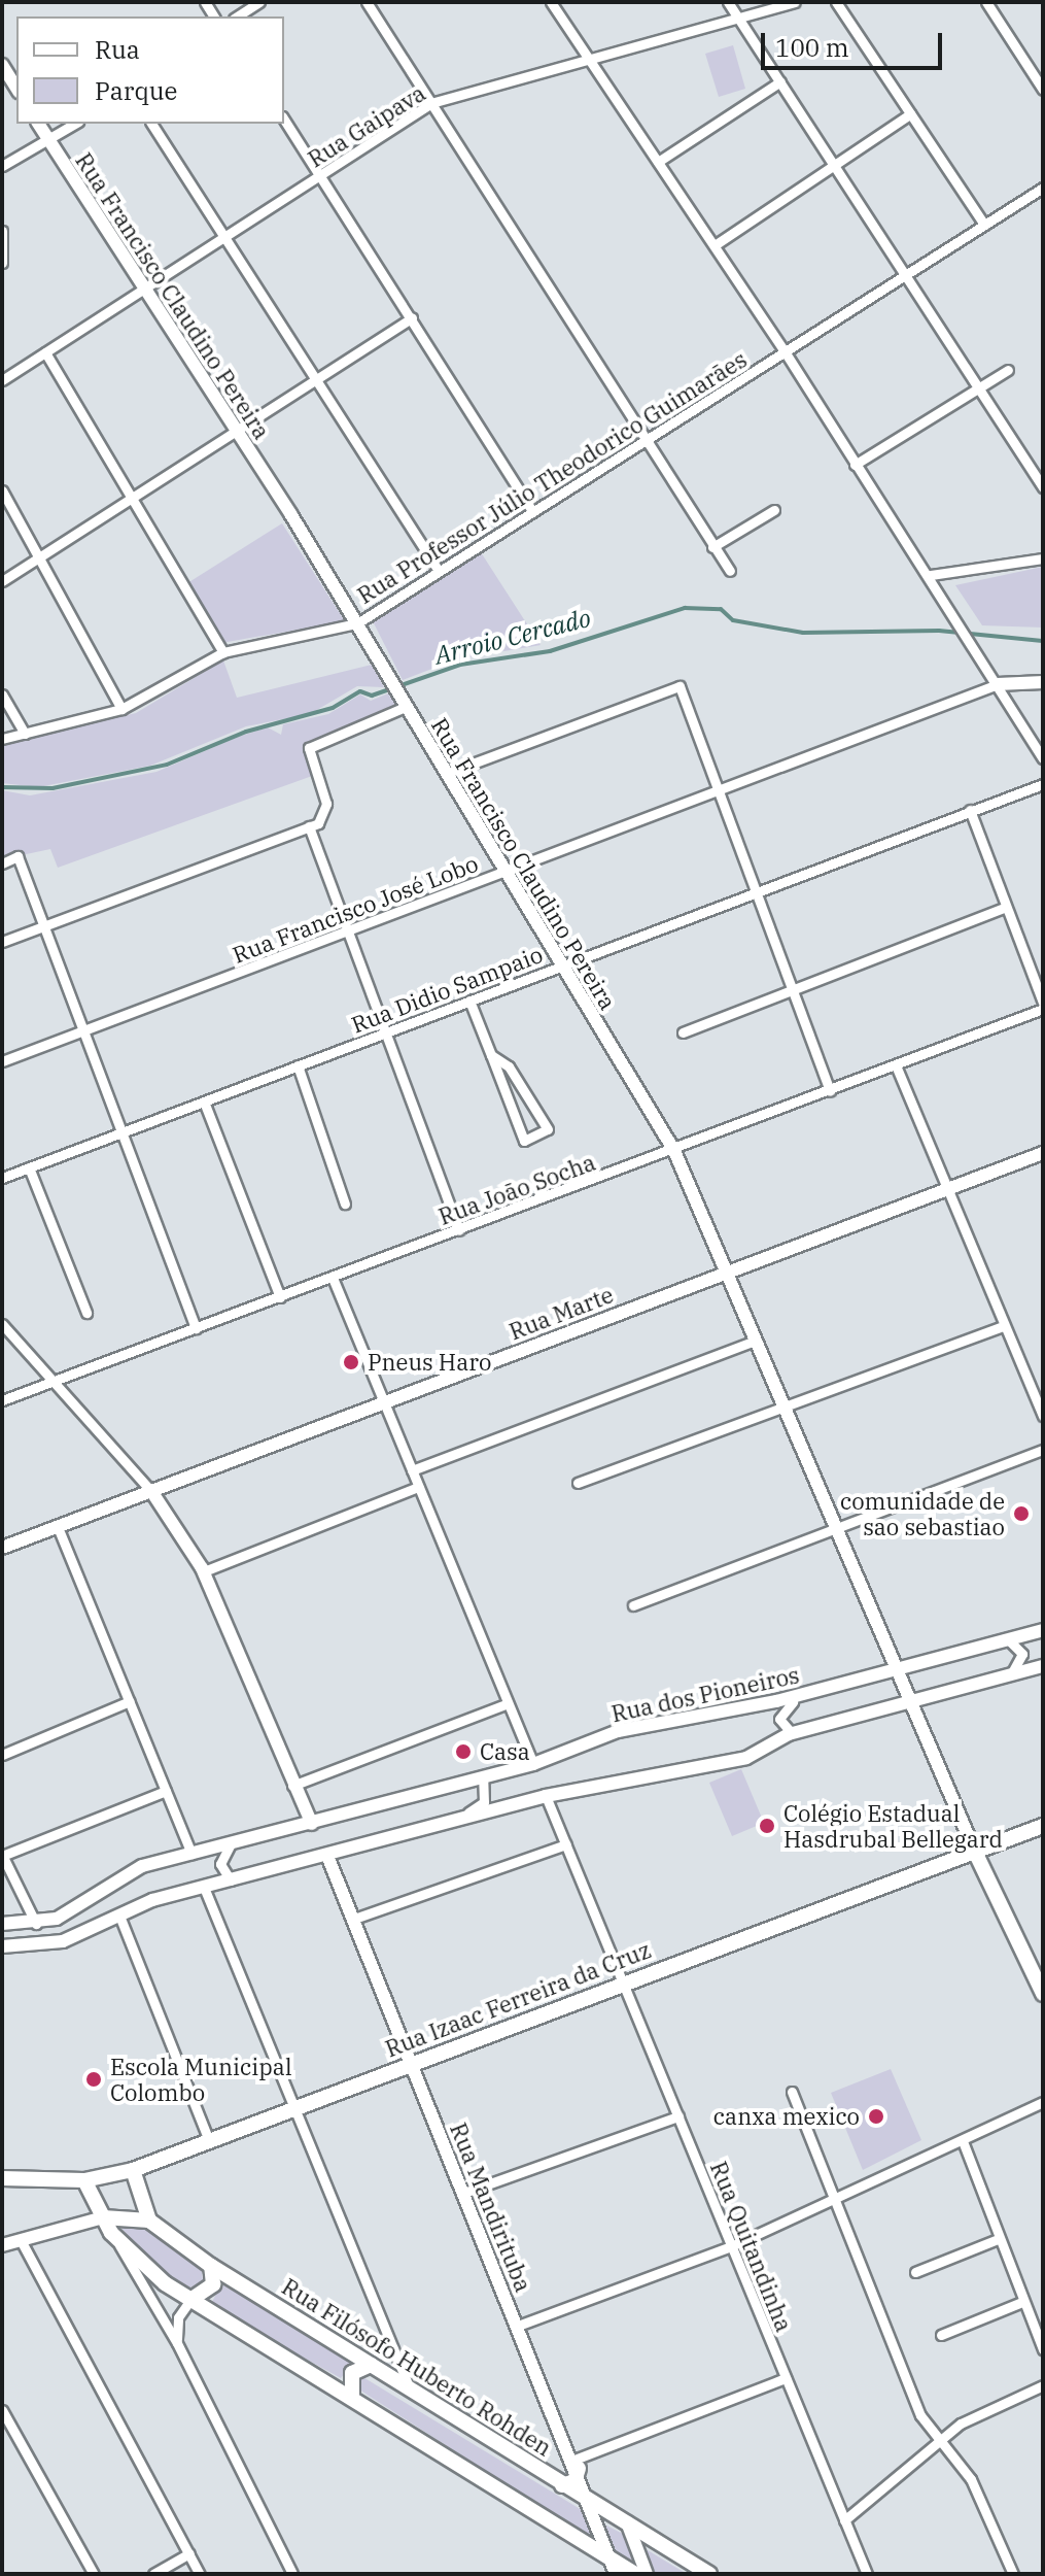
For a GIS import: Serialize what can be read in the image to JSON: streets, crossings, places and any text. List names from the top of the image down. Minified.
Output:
{"streets":{"main road":["Rua Izaac Ferreira da Cruz","Rua Filósofo Huberto Rohden"],"street":["Rua Gaipava","Rua Francisco Claudino Pereira","Rua Professor Júlio Theodorico Guimarães","Rua Francisco José Lobo","Rua Didio Sampaio","Rua João Socha","Rua Marte","Rua dos Pioneiros","Rua Mandirituba","Rua Quitandinha"]},"crossings":[["Rua Gaipava","Rua Francisco Claudino Pereira"],["Rua Francisco Claudino Pereira","Rua Professor Júlio Theodorico Guimarães"],["Rua Francisco Claudino Pereira","Rua Francisco José Lobo"],["Rua Francisco Claudino Pereira","Rua Didio Sampaio"],["Rua Francisco Claudino Pereira","Rua João Socha"],["Rua Francisco Claudino Pereira","Rua Marte"],["Rua Francisco Claudino Pereira","Rua dos Pioneiros"],["Rua Francisco Claudino Pereira","Rua Izaac Ferreira da Cruz"],["Rua Izaac Ferreira da Cruz","Rua Mandirituba"],["Rua Izaac Ferreira da Cruz","Rua Quitandinha"],["Rua Mandirituba","Rua Filósofo Huberto Rohden"]],"water":["Arroio Cercado"],"places":["Pneus Haro","comunidade de sao sebastiao","Casa","Colégio Estadual Hasdrubal Bellegard","Escola Municipal Colombo","canxa mexico"],"legend":["Rua","Parque"],"scale_bar":"100 m"}
